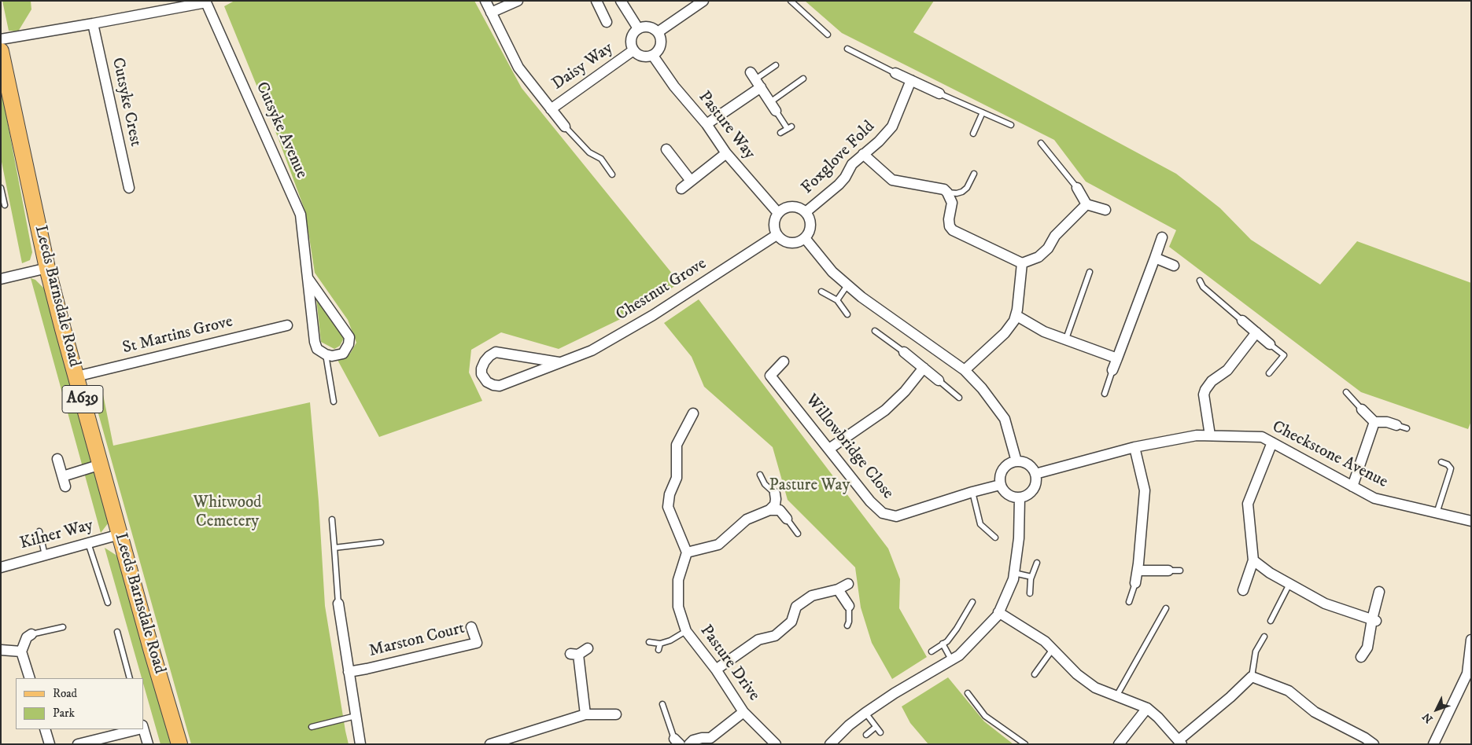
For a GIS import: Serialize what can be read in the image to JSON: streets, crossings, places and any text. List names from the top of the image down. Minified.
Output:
{"streets":{"main road":["Leeds Barnsdale Road","A639"],"street":["Daisy Way","Cutsyke Crest","Pasture Way","Cutsyke Avenue","Foxglove Fold","Chestnut Grove","St Martins Grove","Willowbridge Close","Checkstone Avenue","Kilner Way","Marston Court","Pasture Drive"]},"crossings":[["Daisy Way","Pasture Way"],["Pasture Way","Foxglove Fold"],["Pasture Way","Chestnut Grove"],["Foxglove Fold","Chestnut Grove"],["Leeds Barnsdale Road","St Martins Grove"],["Leeds Barnsdale Road","Kilner Way"],["Willowbridge Close","Checkstone Avenue"]],"parks":["Pasture Way","Whitwood Cemetery"],"legend":["Road","Park"],"north":"bottom left"}
